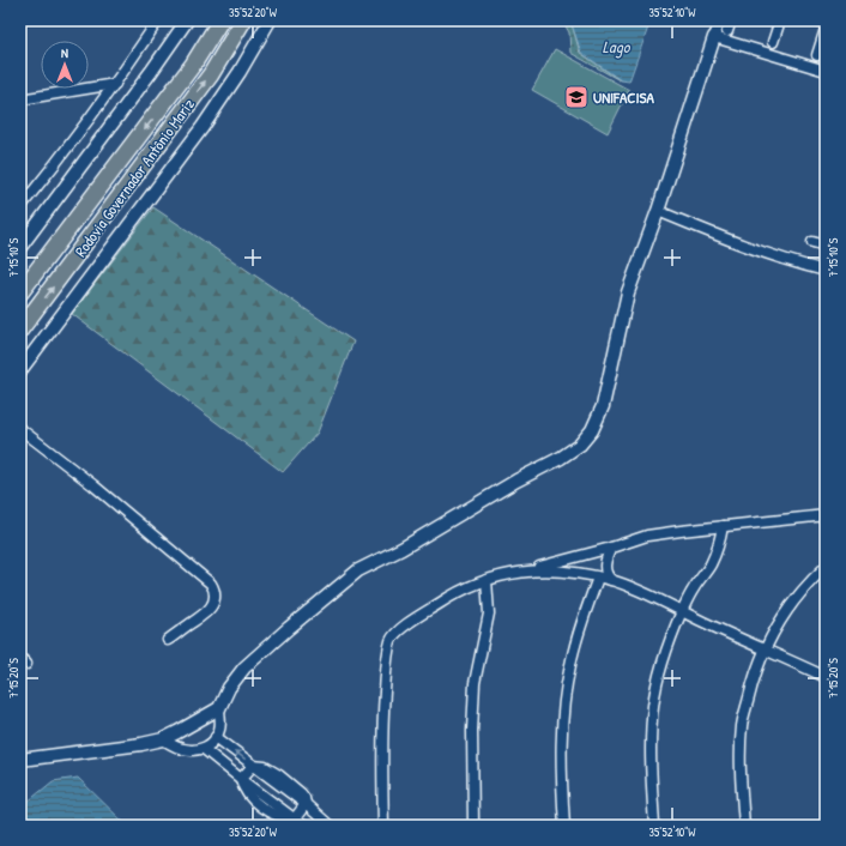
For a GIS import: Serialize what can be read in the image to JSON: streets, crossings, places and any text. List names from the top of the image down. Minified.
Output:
{"streets":{"highway":["Rodovia Governador Antônio Mariz"]},"water":["Lago"],"places":{"school or university":["UNIFACISA"]},"north":"top","coordinates":["35°52'20\"W","35°52'10\"W","7°15'10\"S","7°15'20\"S"]}
